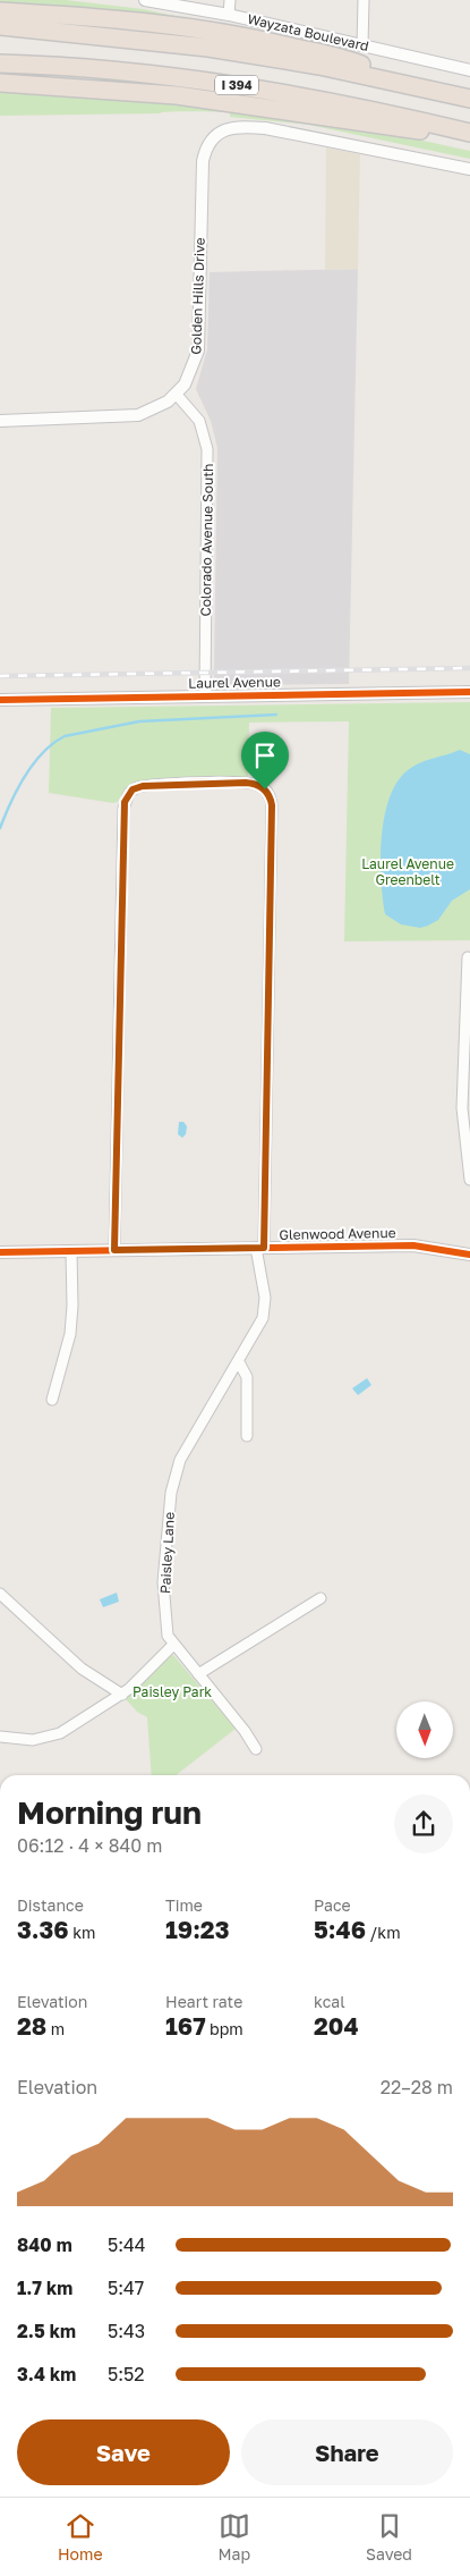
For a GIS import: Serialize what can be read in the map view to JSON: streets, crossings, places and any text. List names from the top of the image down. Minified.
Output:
{"streets":{"highway":["I 394"],"street":["Wayzata Boulevard","Golden Hills Drive","Colorado Avenue South","Laurel Avenue","Glenwood Avenue","Paisley Lane"]},"crossings":[["Golden Hills Drive","Colorado Avenue South"],["Colorado Avenue South","Laurel Avenue"],["Glenwood Avenue","Paisley Lane"]],"parks":["Laurel Avenue Greenbelt","Paisley Park"],"north":"bottom","page":{"heading":["Morning run","06:12 · 4 × 840 m"],"stats":[["Distance","3.36 km"],["Time","19:23"],["Pace","5:46 /km"],["Elevation","28 m"],["Heart rate","167 bpm"],["kcal","204"]],"chart":["Elevation","22–28 m"],"list":[{"name":"840 m","note":"5:44"},{"name":"1.7 km","note":"5:47"},{"name":"2.5 km","note":"5:43"},{"name":"3.4 km","note":"5:52"}],"buttons":["Save","Share"],"tabs":["Home","Map","Saved"]}}
